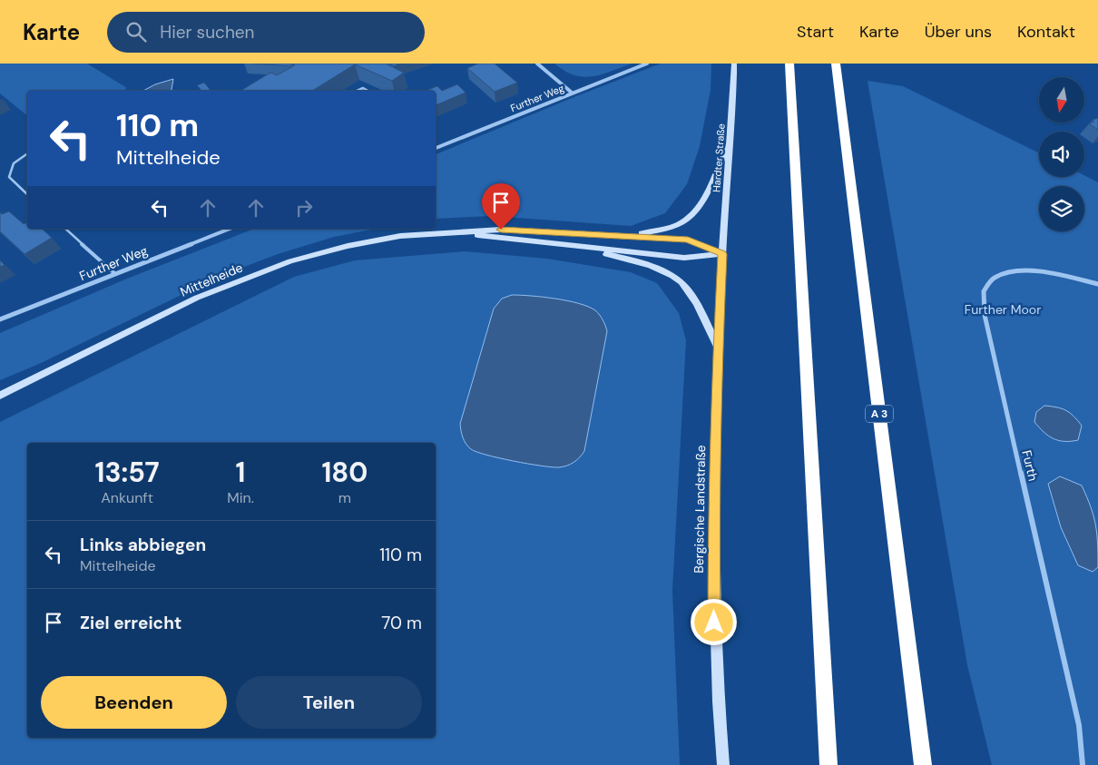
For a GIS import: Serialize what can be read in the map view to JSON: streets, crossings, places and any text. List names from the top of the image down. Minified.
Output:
{"streets":{"highway":["A 3"],"main road":["Hardter Straße","Mittelheide","Bergische Landstraße"],"street":["Further Weg","Furth"]},"crossings":[["Hardter Straße","Mittelheide"],["Hardter Straße","Bergische Landstraße"],["Mittelheide","Bergische Landstraße"]],"parks":["Further Moor"],"north":"bottom","page":{"header":"Karte","search":"Hier suchen","nav":["Start","Karte","Über uns","Kontakt"],"turn":["110 m","Mittelheide"],"eta":["13:57","Ankunft","1","Min.","180","m"],"list":[{"name":"Links abbiegen","note":"Mittelheide","value":"110 m"},{"name":"Ziel erreicht","value":"70 m"}],"buttons":["Beenden","Teilen"]}}
